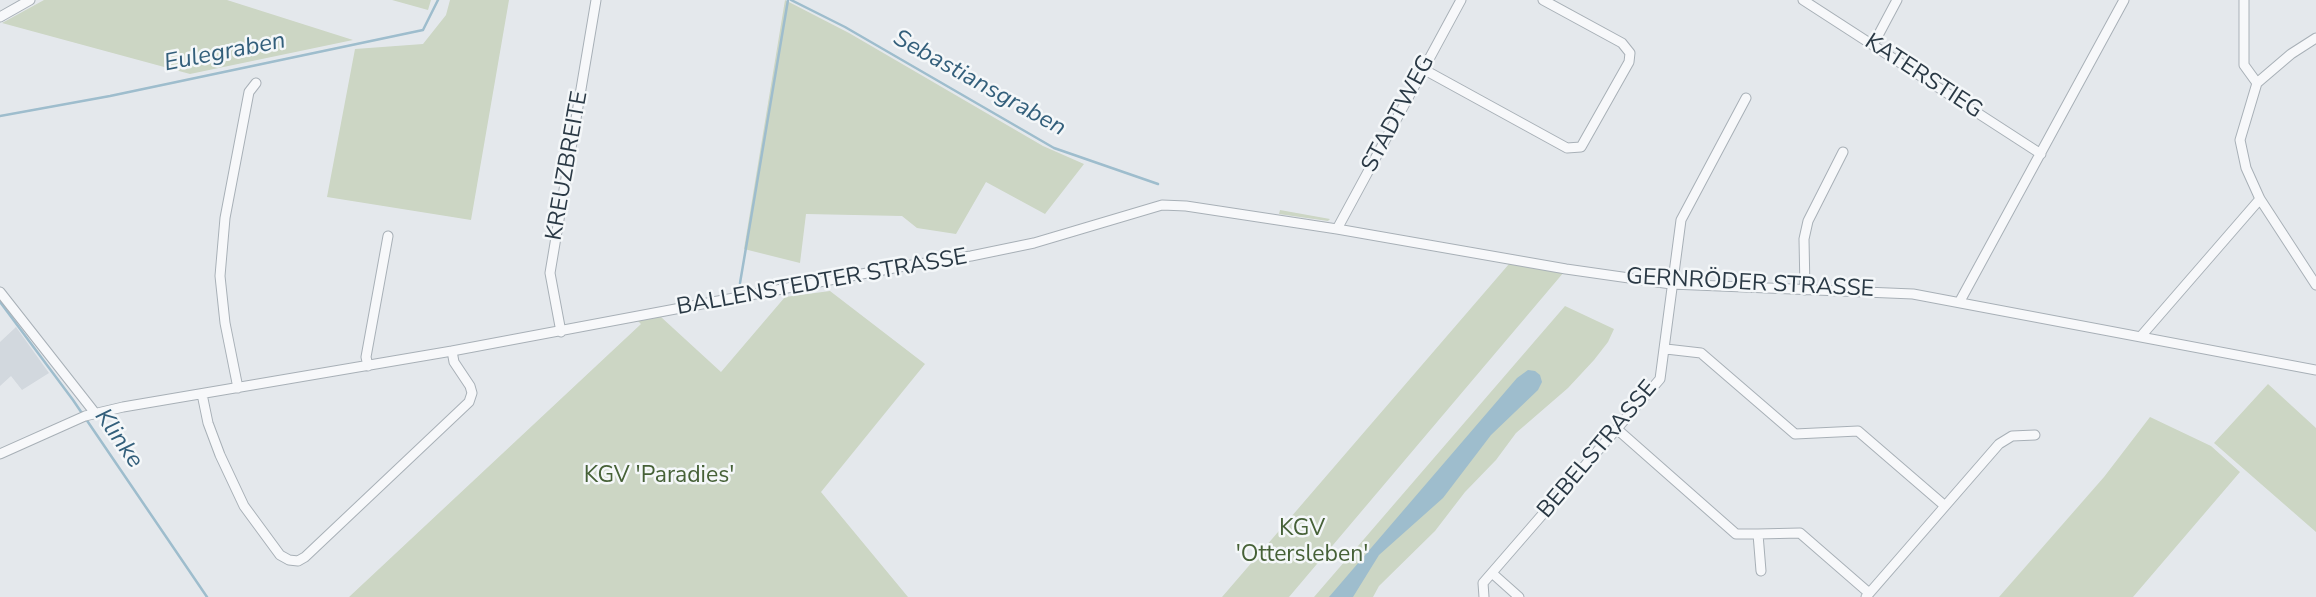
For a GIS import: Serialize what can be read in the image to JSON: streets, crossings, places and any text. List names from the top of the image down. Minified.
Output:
{"streets":{"street":["KATERSTIEG","STADTWEG","KREUZBREITE","BALLENSTEDTER STRASSE","GERNRÖDER STRASSE","BEBELSTRASSE"]},"crossings":[["STADTWEG","GERNRÖDER STRASSE"],["KREUZBREITE","BALLENSTEDTER STRASSE"],["BALLENSTEDTER STRASSE","GERNRÖDER STRASSE"],["GERNRÖDER STRASSE","BEBELSTRASSE"]],"water":["Eulegraben","Sebastiansgraben","Klinke"],"parks":["KGV 'Paradies'","KGV 'Ottersleben'"]}
